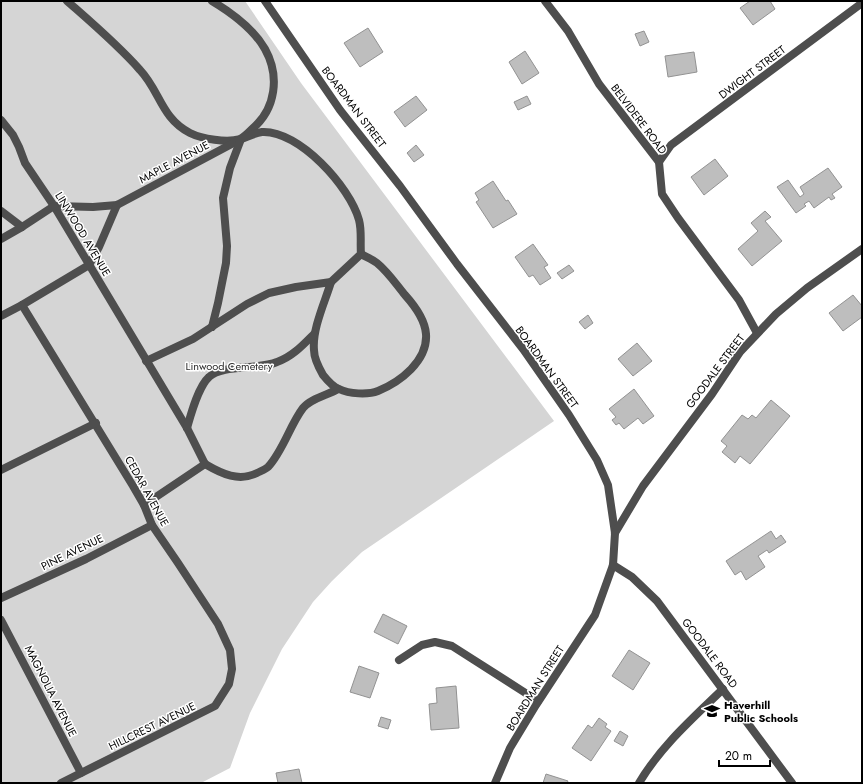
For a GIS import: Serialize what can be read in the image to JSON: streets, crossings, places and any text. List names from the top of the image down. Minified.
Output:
{"streets":{"street":["DWIGHT STREET","BOARDMAN STREET","BELVIDERE ROAD","MAPLE AVENUE","LINWOOD AVENUE","GOODALE STREET","CEDAR AVENUE","PINE AVENUE","GOODALE ROAD","MAGNOLIA AVENUE","HILLCREST AVENUE"]},"crossings":[["DWIGHT STREET","BELVIDERE ROAD"],["BOARDMAN STREET","GOODALE STREET"],["BOARDMAN STREET","GOODALE ROAD"],["BELVIDERE ROAD","GOODALE STREET"],["MAPLE AVENUE","LINWOOD AVENUE"],["CEDAR AVENUE","PINE AVENUE"],["CEDAR AVENUE","HILLCREST AVENUE"],["MAGNOLIA AVENUE","HILLCREST AVENUE"]],"parks":["Linwood Cemetery"],"places":{"school or university":["Haverhill Public Schools"]},"scale_bar":"20 m"}
